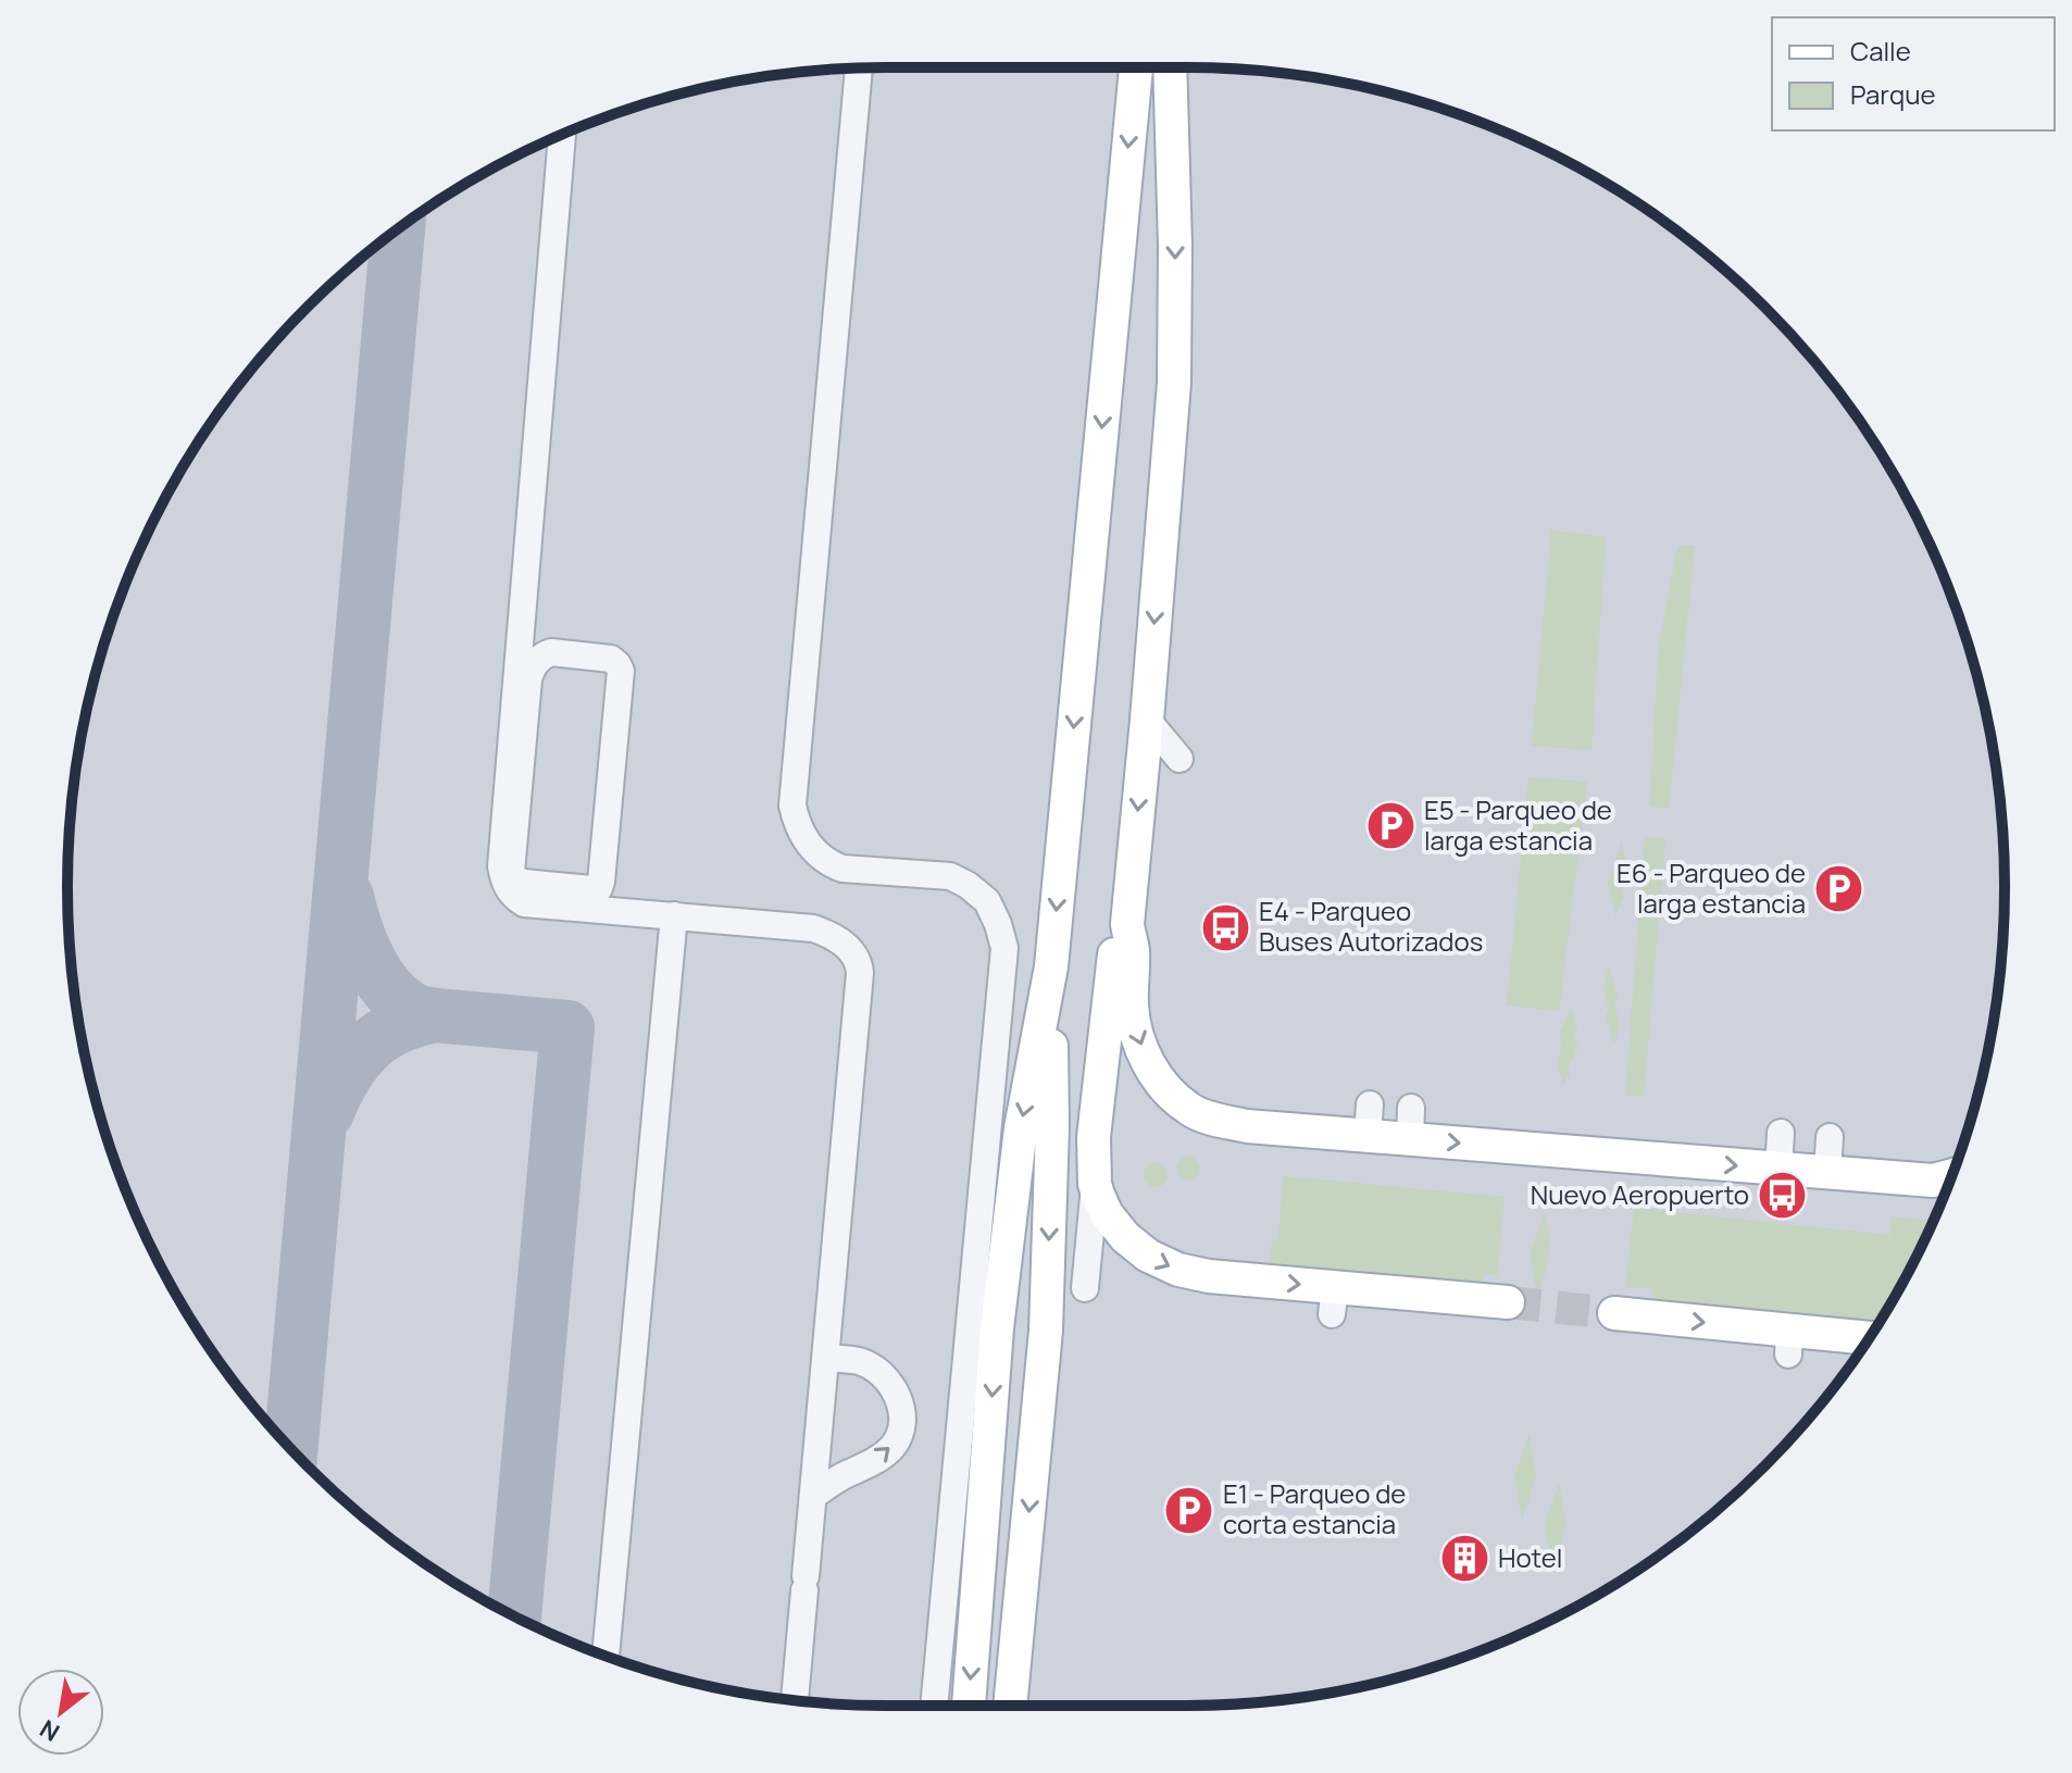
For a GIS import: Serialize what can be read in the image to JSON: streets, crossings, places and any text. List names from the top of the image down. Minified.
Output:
{"places":{"parking":["E5 - Parqueo de larga estancia","E6 - Parqueo de larga estancia","E1 - Parqueo de corta estancia"],"bus stop":["E4 - Parqueo Buses Autorizados","Nuevo Aeropuerto"],"building":["Hotel"]},"legend":["Calle","Parque"],"north":"bottom left"}
